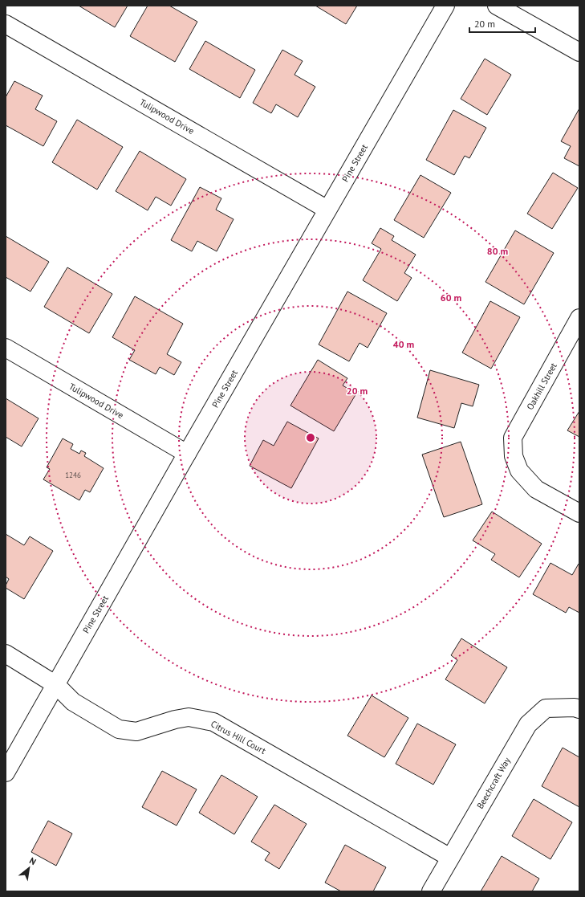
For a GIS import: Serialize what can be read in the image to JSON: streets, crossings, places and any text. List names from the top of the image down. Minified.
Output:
{"streets":{"street":["Tulipwood Drive","Pine Street","Oakhill Street","Citrus Hill Court","Beechcraft Way"]},"crossings":[["Tulipwood Drive","Pine Street"],["Pine Street","Citrus Hill Court"],["Citrus Hill Court","Beechcraft Way"]],"house_numbers":["1246"],"scale_bar":"20 m","north":"top right","rings":["80 m","60 m","40 m","20 m"]}
